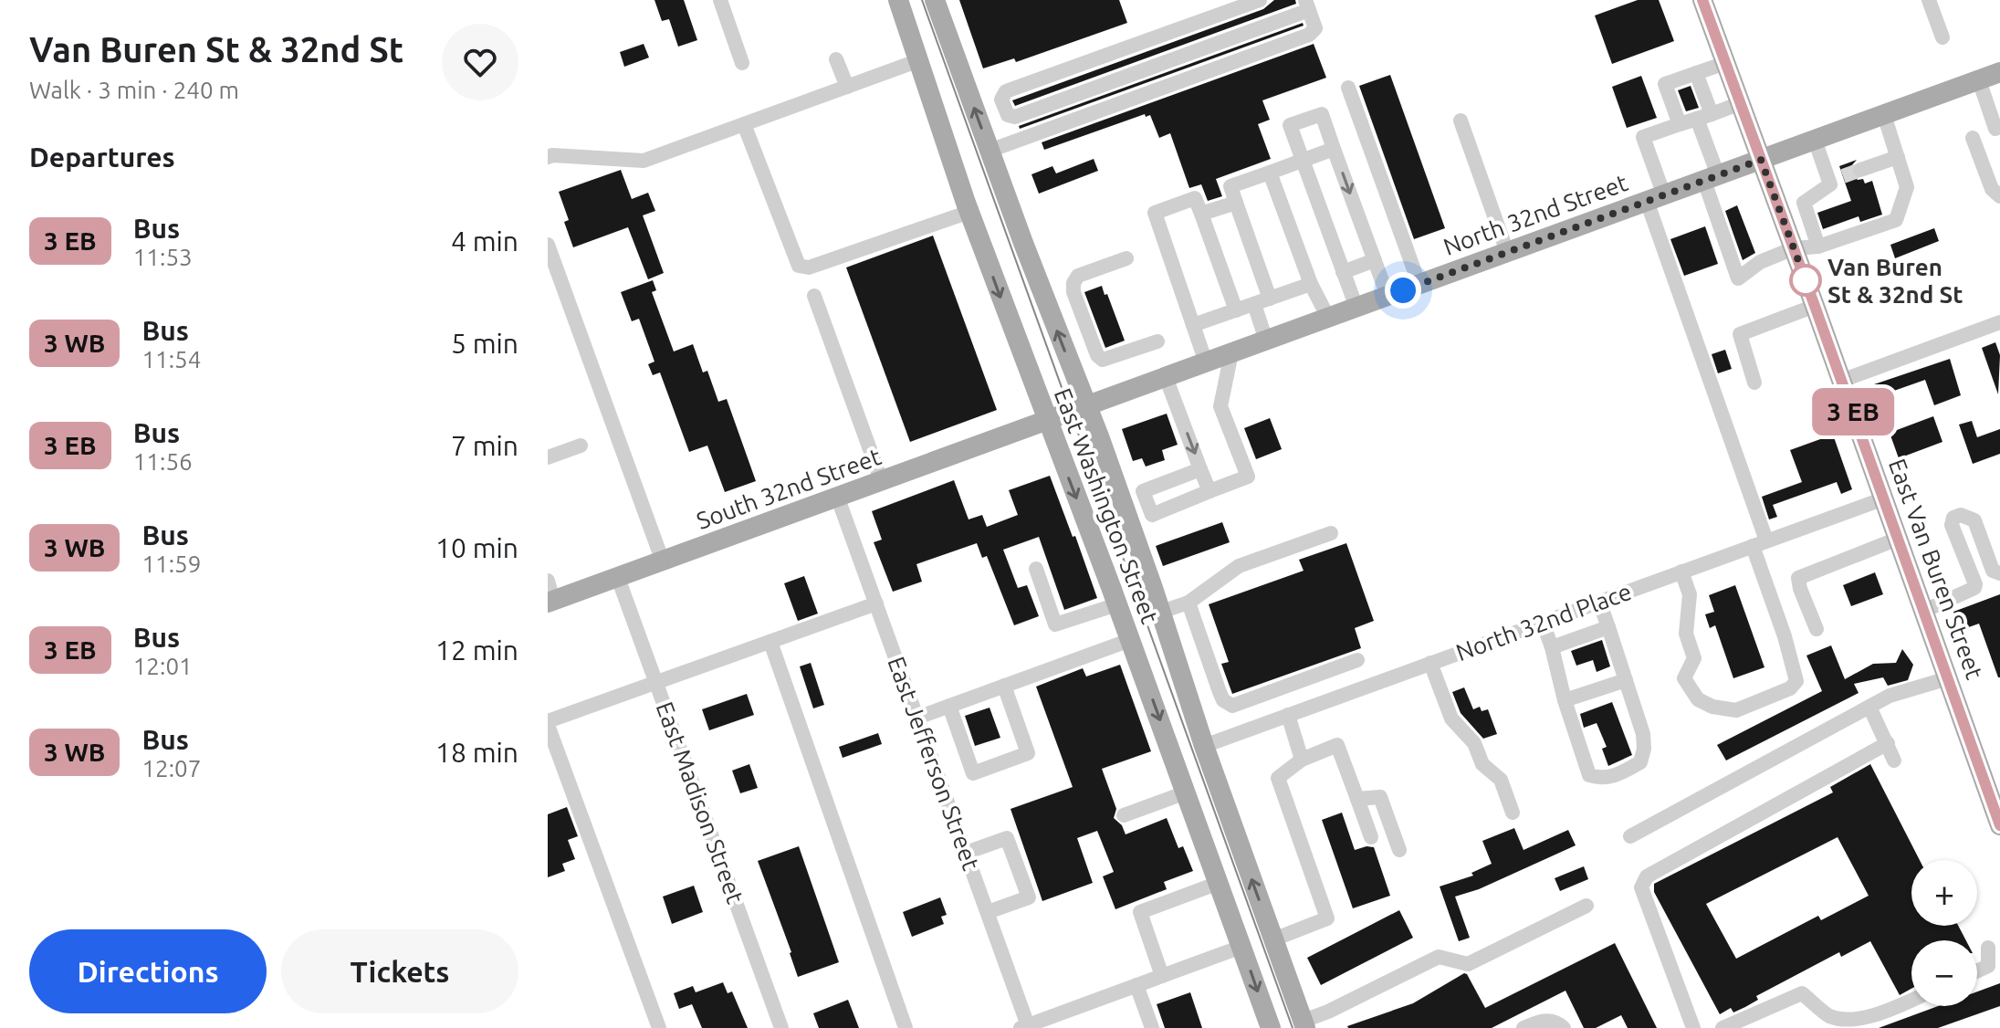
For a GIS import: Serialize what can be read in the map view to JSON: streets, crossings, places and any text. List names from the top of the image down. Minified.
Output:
{"streets":{"main road":["North 32nd Street","South 32nd Street","East Washington Street","East Van Buren Street"],"street":["North 32nd Place","East Jefferson Street","East Madison Street"]},"crossings":[["North 32nd Street","South 32nd Street"],["North 32nd Street","East Washington Street"],["North 32nd Street","East Van Buren Street"],["South 32nd Street","East Washington Street"],["South 32nd Street","East Jefferson Street"],["South 32nd Street","East Madison Street"],["East Washington Street","North 32nd Place"],["East Van Buren Street","North 32nd Place"]],"places":["Van Buren St & 32nd St"],"page":{"heading":[["Van Buren St & 32nd St","Walk · 3 min · 240 m"],"Departures"],"on_map":"3 EB","list":[{"mark":"3 EB","name":"Bus","note":"11:53","value":"4 min"},{"mark":"3 WB","name":"Bus","note":"11:54","value":"5 min"},{"mark":"3 EB","name":"Bus","note":"11:56","value":"7 min"},{"mark":"3 WB","name":"Bus","note":"11:59","value":"10 min"},{"mark":"3 EB","name":"Bus","note":"12:01","value":"12 min"},{"mark":"3 WB","name":"Bus","note":"12:07","value":"18 min"}],"map_buttons":["+","−"],"buttons":["Directions","Tickets"]}}
